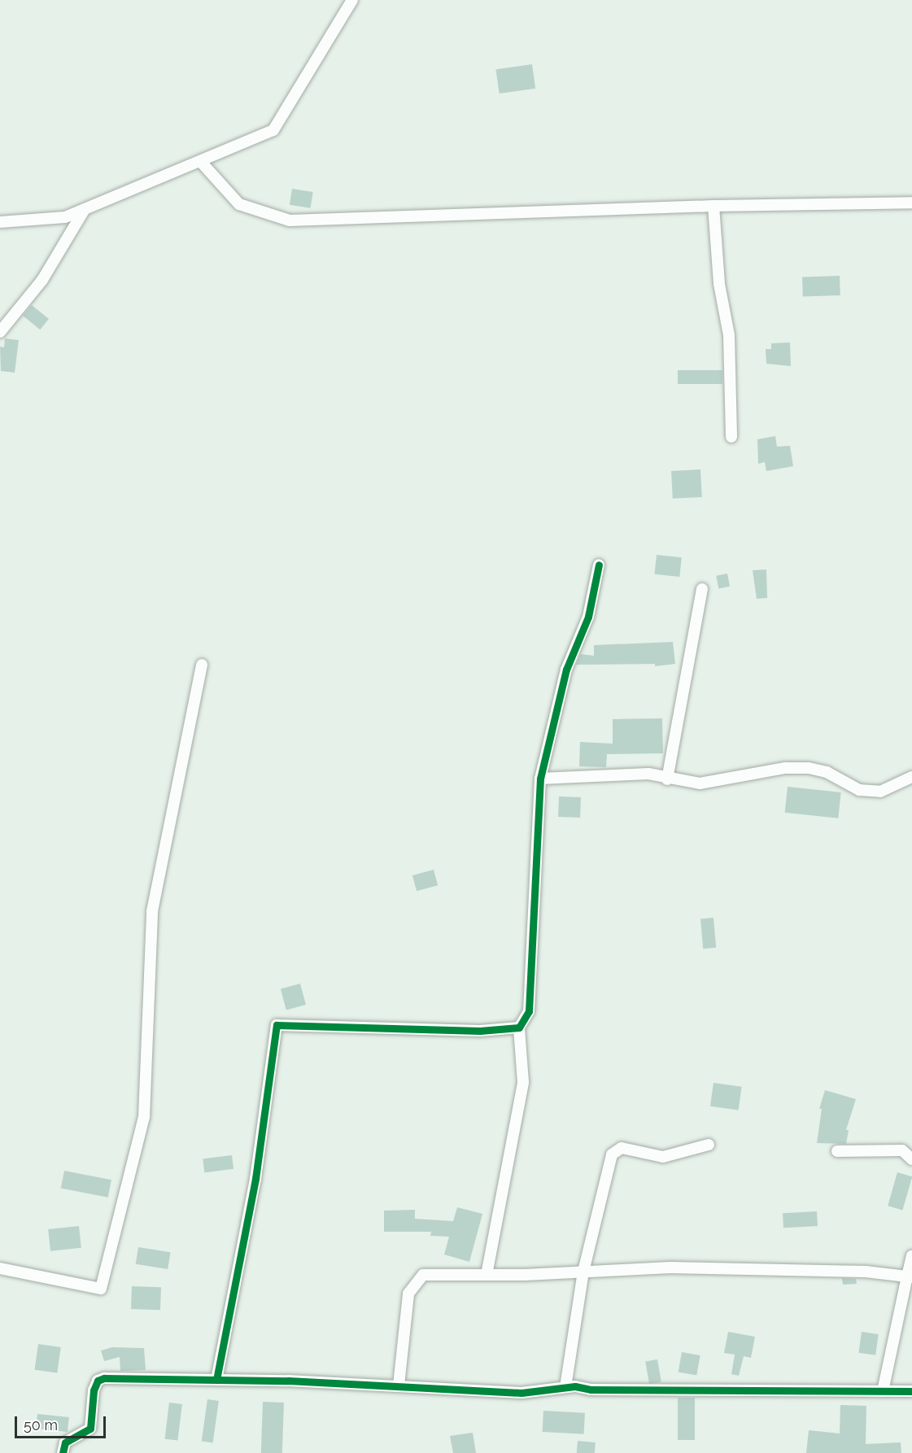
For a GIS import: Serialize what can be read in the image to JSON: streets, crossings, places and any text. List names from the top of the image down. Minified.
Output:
{"scale_bar":"50 m"}
